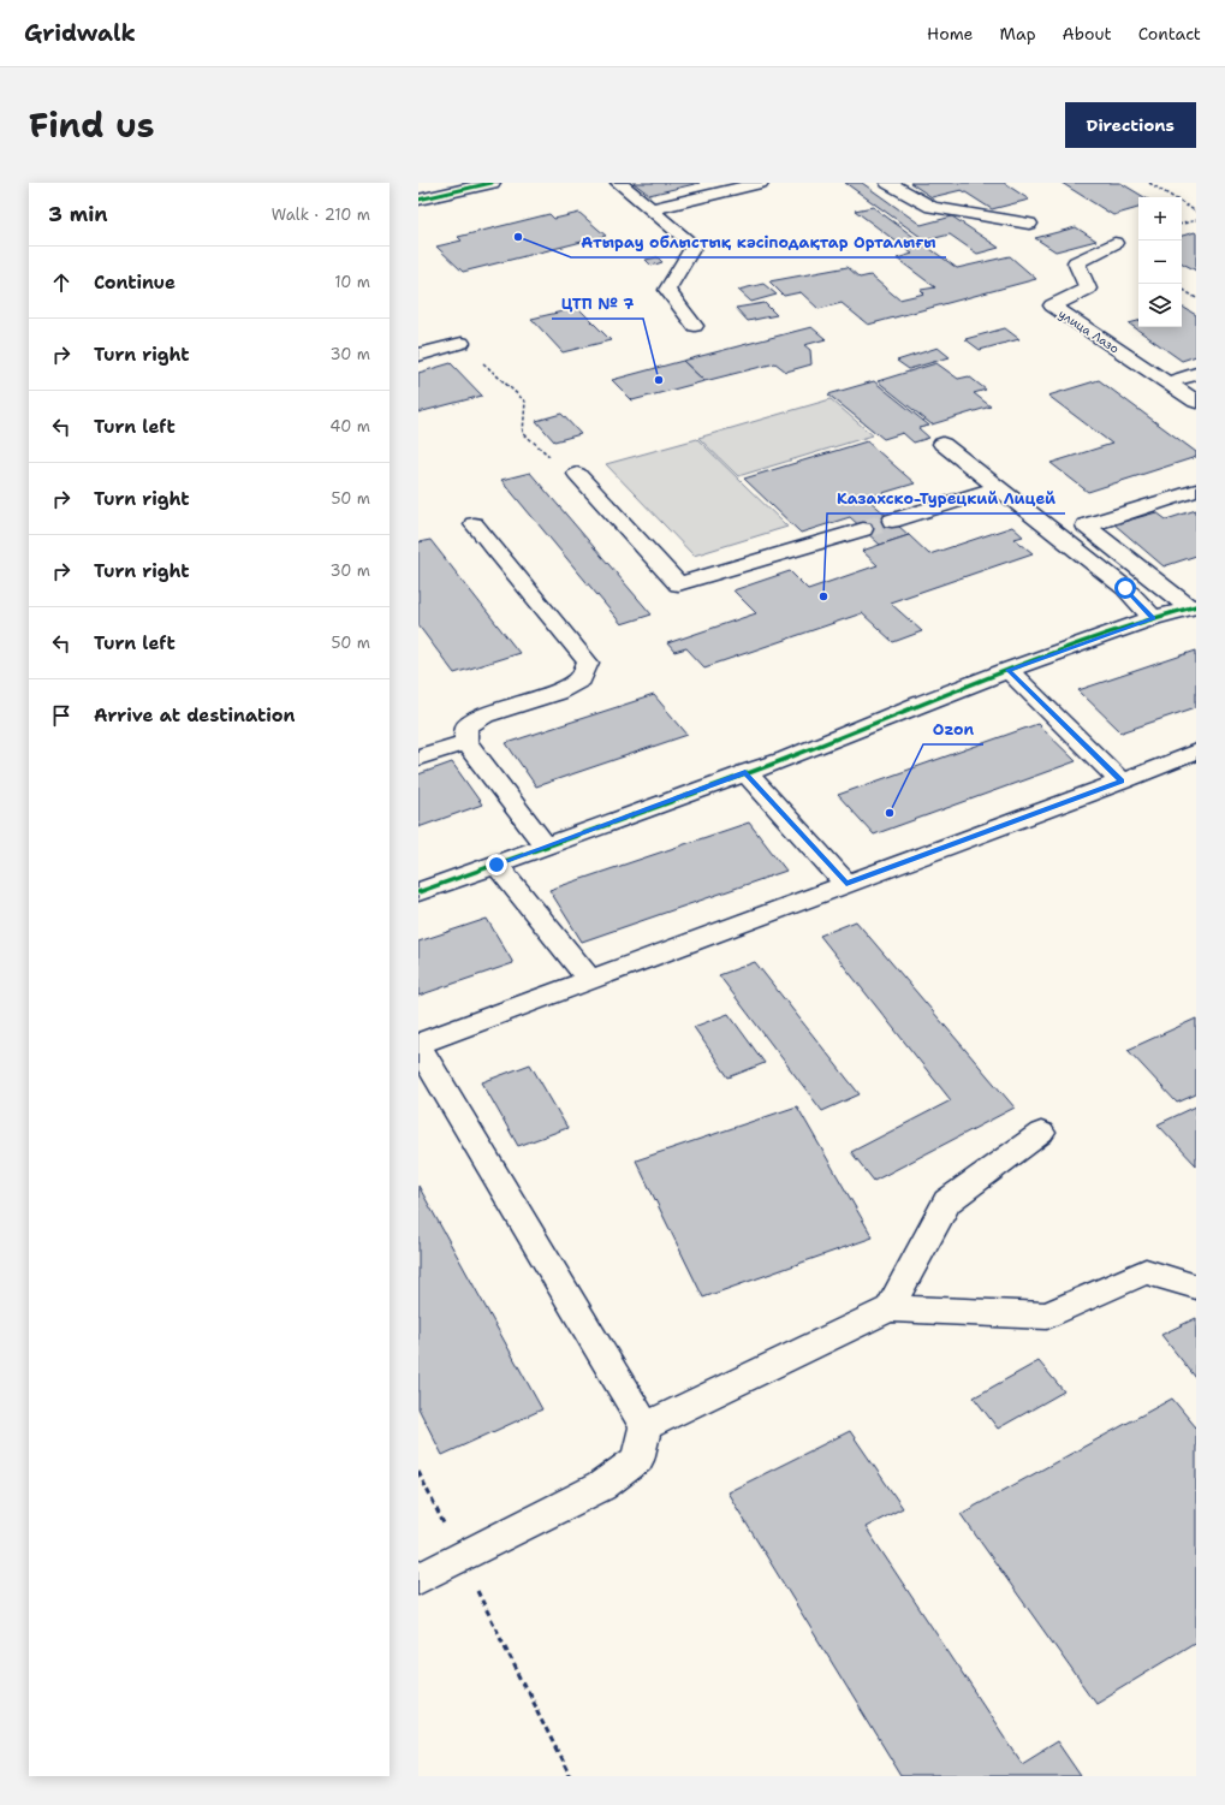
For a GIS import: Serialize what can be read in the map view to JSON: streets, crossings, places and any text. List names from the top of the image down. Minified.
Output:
{"streets":{"street":["улица Лазо"]},"places":["Атырау облыстық кәсіподақтар Орталығы","ЦТП № 7","Казахско-Турецкий Лицей","Ozon"],"page":{"header":"Gridwalk","nav":["Home","Map","About","Contact"],"title":"Find us","buttons":"Directions","heading":["3 min","Walk · 210 m"],"map_buttons":["+","−"],"list":[["Continue","10 m"],["Turn right","30 m"],["Turn left","40 m"],["Turn right","50 m"],["Turn right","30 m"],["Turn left","50 m"],"Arrive at destination"]}}
